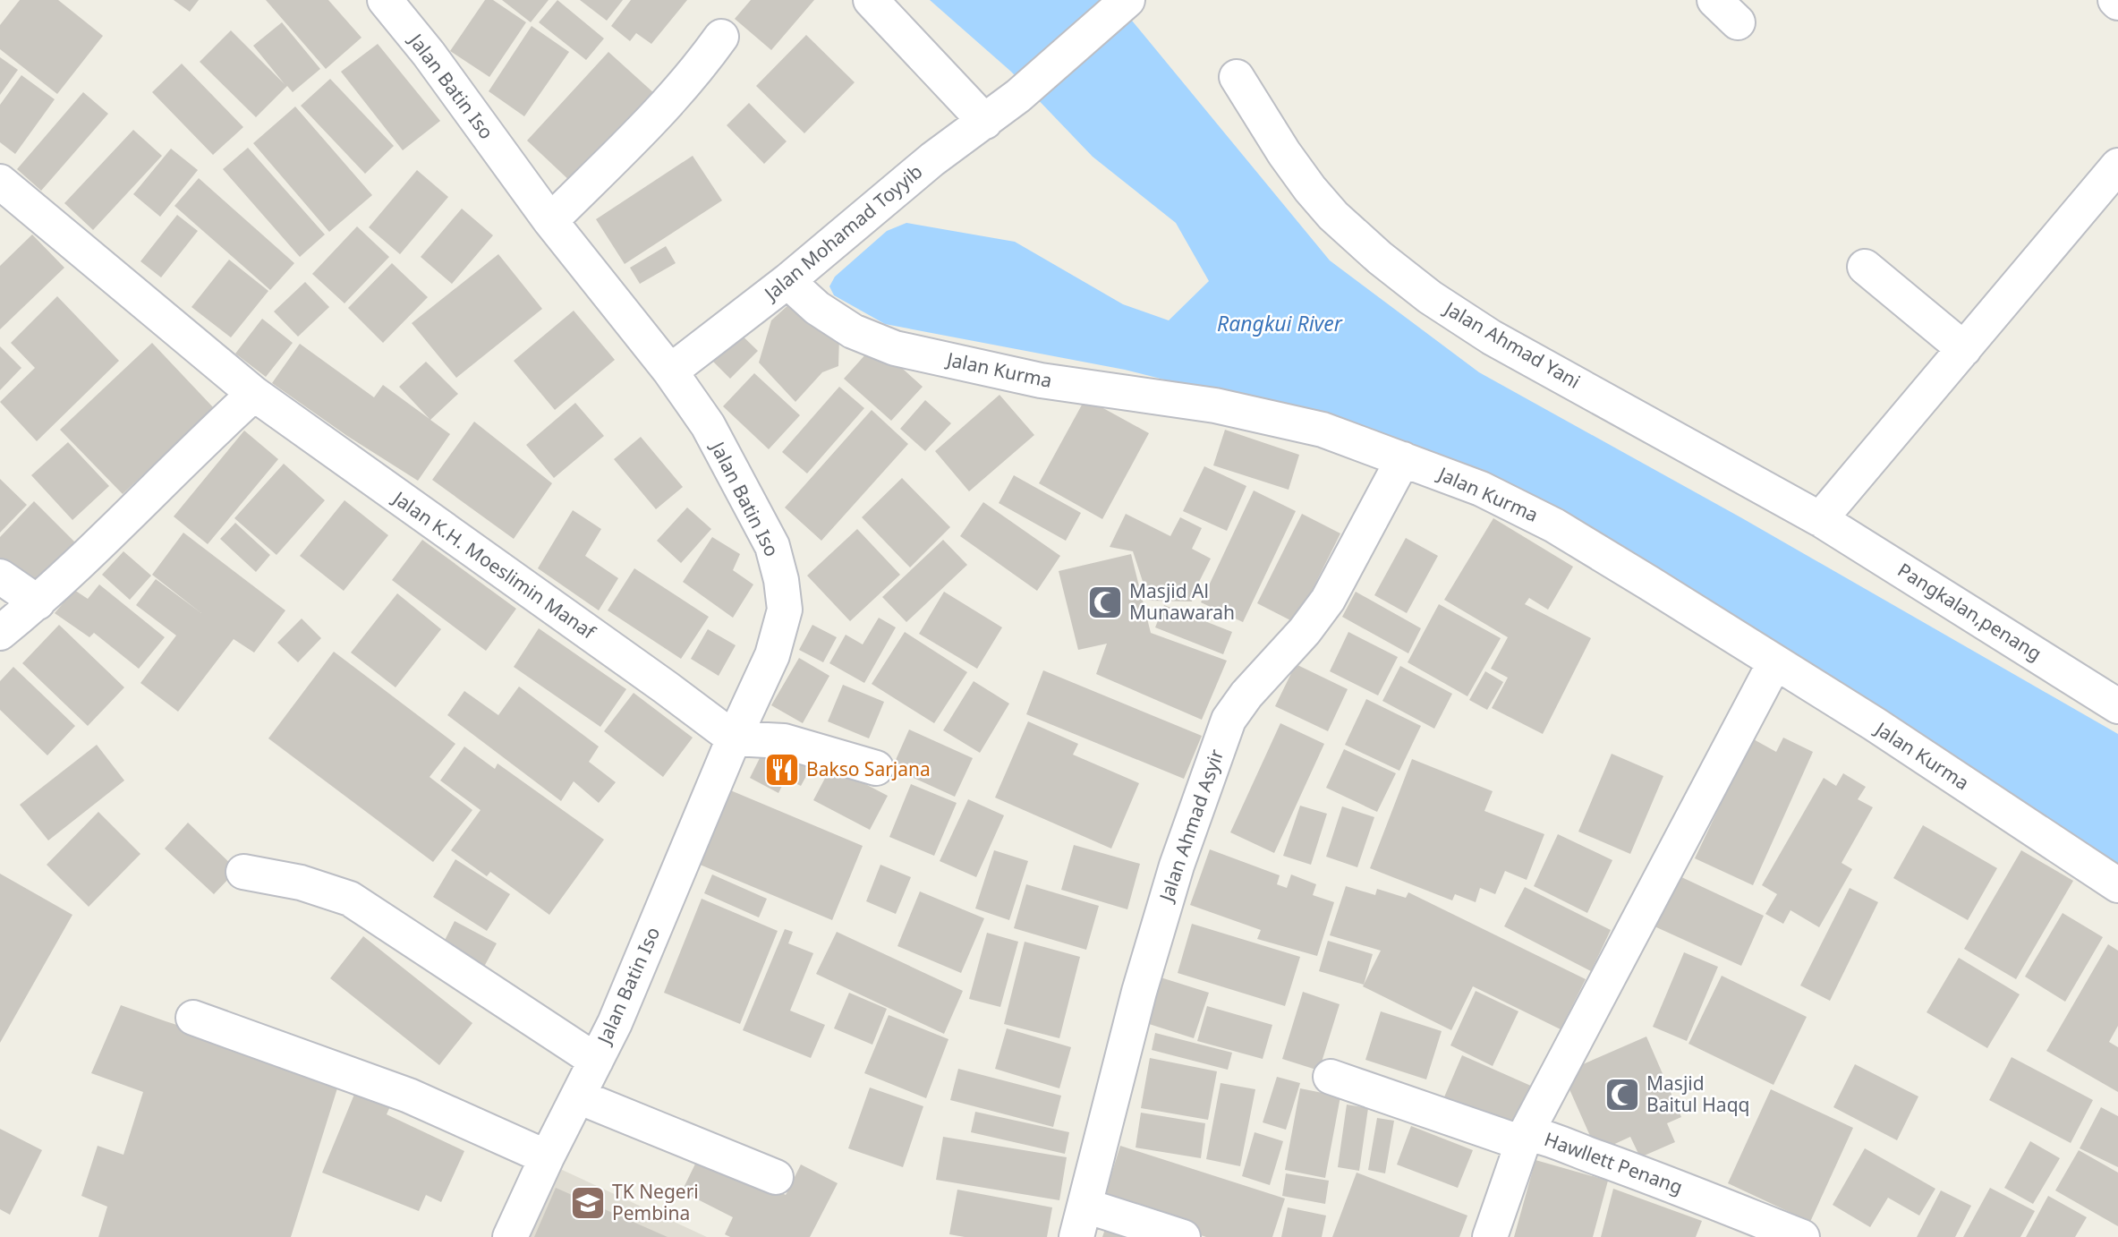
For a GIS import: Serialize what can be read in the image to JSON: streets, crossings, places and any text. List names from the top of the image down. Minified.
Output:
{"streets":{"street":["Jalan Batin Iso","Jalan Mohamad Toyyib","Jalan Ahmad Yani","Jalan Kurma","Jalan K.H. Moeslimin Manaf","Pangkalan,penang","Jalan Ahmad Asyir","Hawllett Penang"]},"crossings":[["Jalan Batin Iso","Jalan Mohamad Toyyib"],["Jalan Batin Iso","Jalan K.H. Moeslimin Manaf"],["Jalan Mohamad Toyyib","Jalan Kurma"],["Jalan Ahmad Yani","Pangkalan,penang"],["Jalan Kurma","Jalan Ahmad Asyir"]],"water":["Rangkui River"],"places":{"mosque":["Masjid Al Munawarah","Masjid Baitul Haqq"],"restaurant":["Bakso Sarjana"],"school or university":["TK Negeri Pembina"]}}
